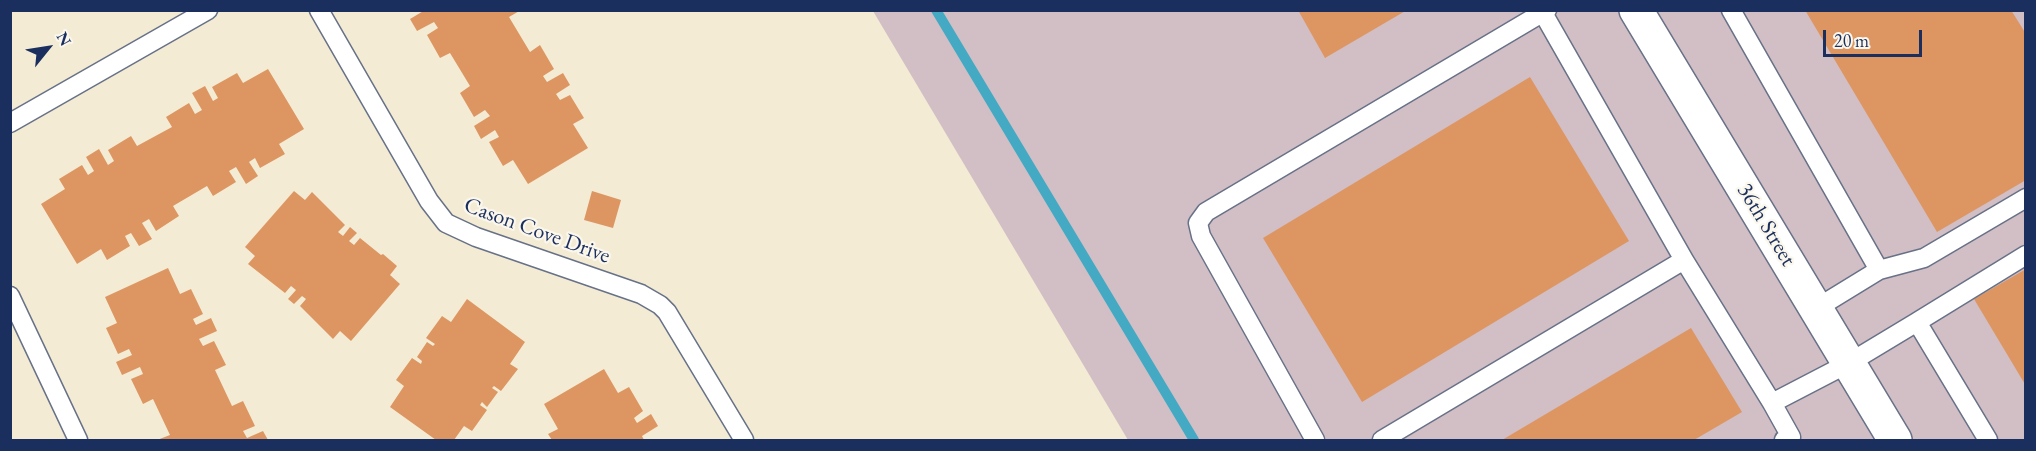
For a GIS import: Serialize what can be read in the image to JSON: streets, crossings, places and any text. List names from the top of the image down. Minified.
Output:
{"streets":{"street":["36th Street"],"lane":["Cason Cove Drive"]},"scale_bar":"20 m","north":"top right"}
